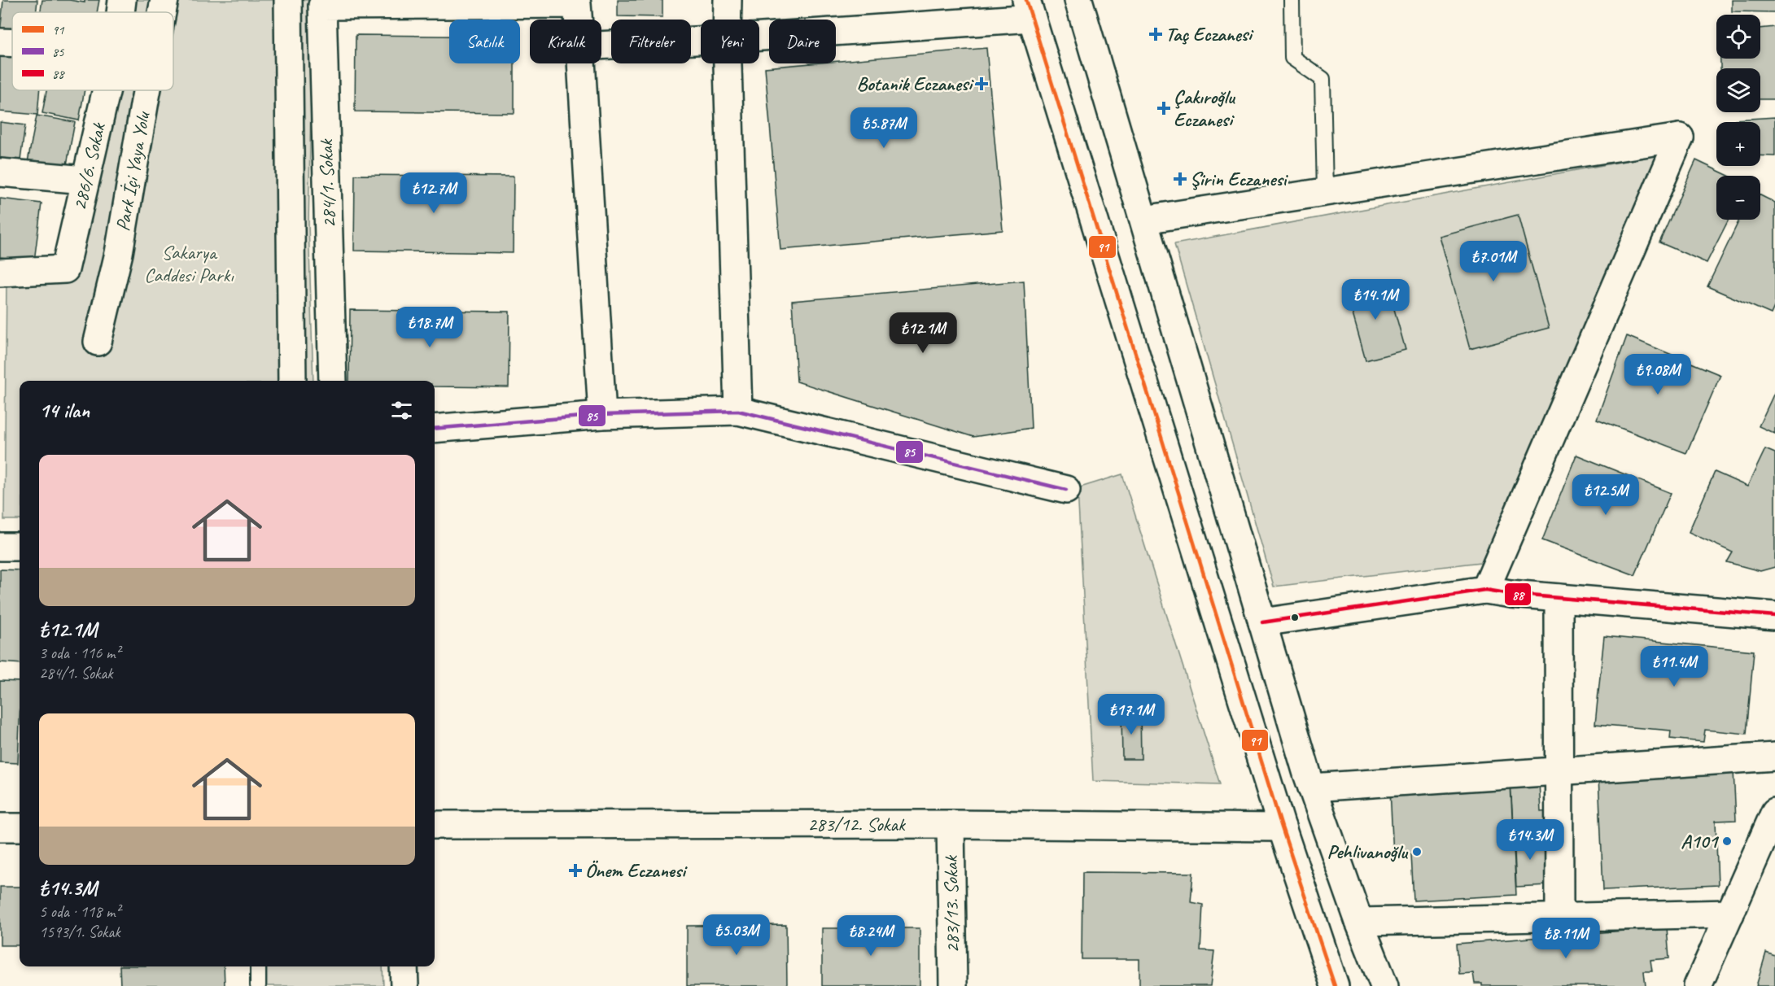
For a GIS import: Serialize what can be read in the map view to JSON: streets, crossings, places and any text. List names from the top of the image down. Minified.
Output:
{"streets":{"street":["286/6. Sokak","Park İçi Yaya Yolu","284/1. Sokak","283/12. Sokak","283/13. Sokak"]},"crossings":[["283/12. Sokak","283/13. Sokak"]],"parks":["Sakarya Caddesi Parkı"],"places":{"health":["Taç Eczanesi","Botanik Eczanesi","Çakıroğlu Eczanesi","Şirin Eczanesi","Önem Eczanesi"],"other":["A101","Pehlivanoğlu"]},"lines":["transit line 91","transit line 85","transit line 88"],"legend":["91","85","88"],"page":{"map_buttons":["+","−"],"chip":["Satılık","Kiralık","Filtreler","Yeni","Daire"],"price":["₺5.87M","₺12.7M","₺7.01M","₺14.1M","₺18.7M","₺12.1M","₺9.08M","₺12.5M","₺11.4M","₺17.1M","₺14.3M","₺5.03M","₺8.24M","₺8.11M"],"heading":"14 ilan","list":[{"name":"₺12.1M","note":"3 oda · 116 m² · 284/1. Sokak"},{"name":"₺14.3M","note":"5 oda · 118 m² · 1593/1. Sokak"}]}}
